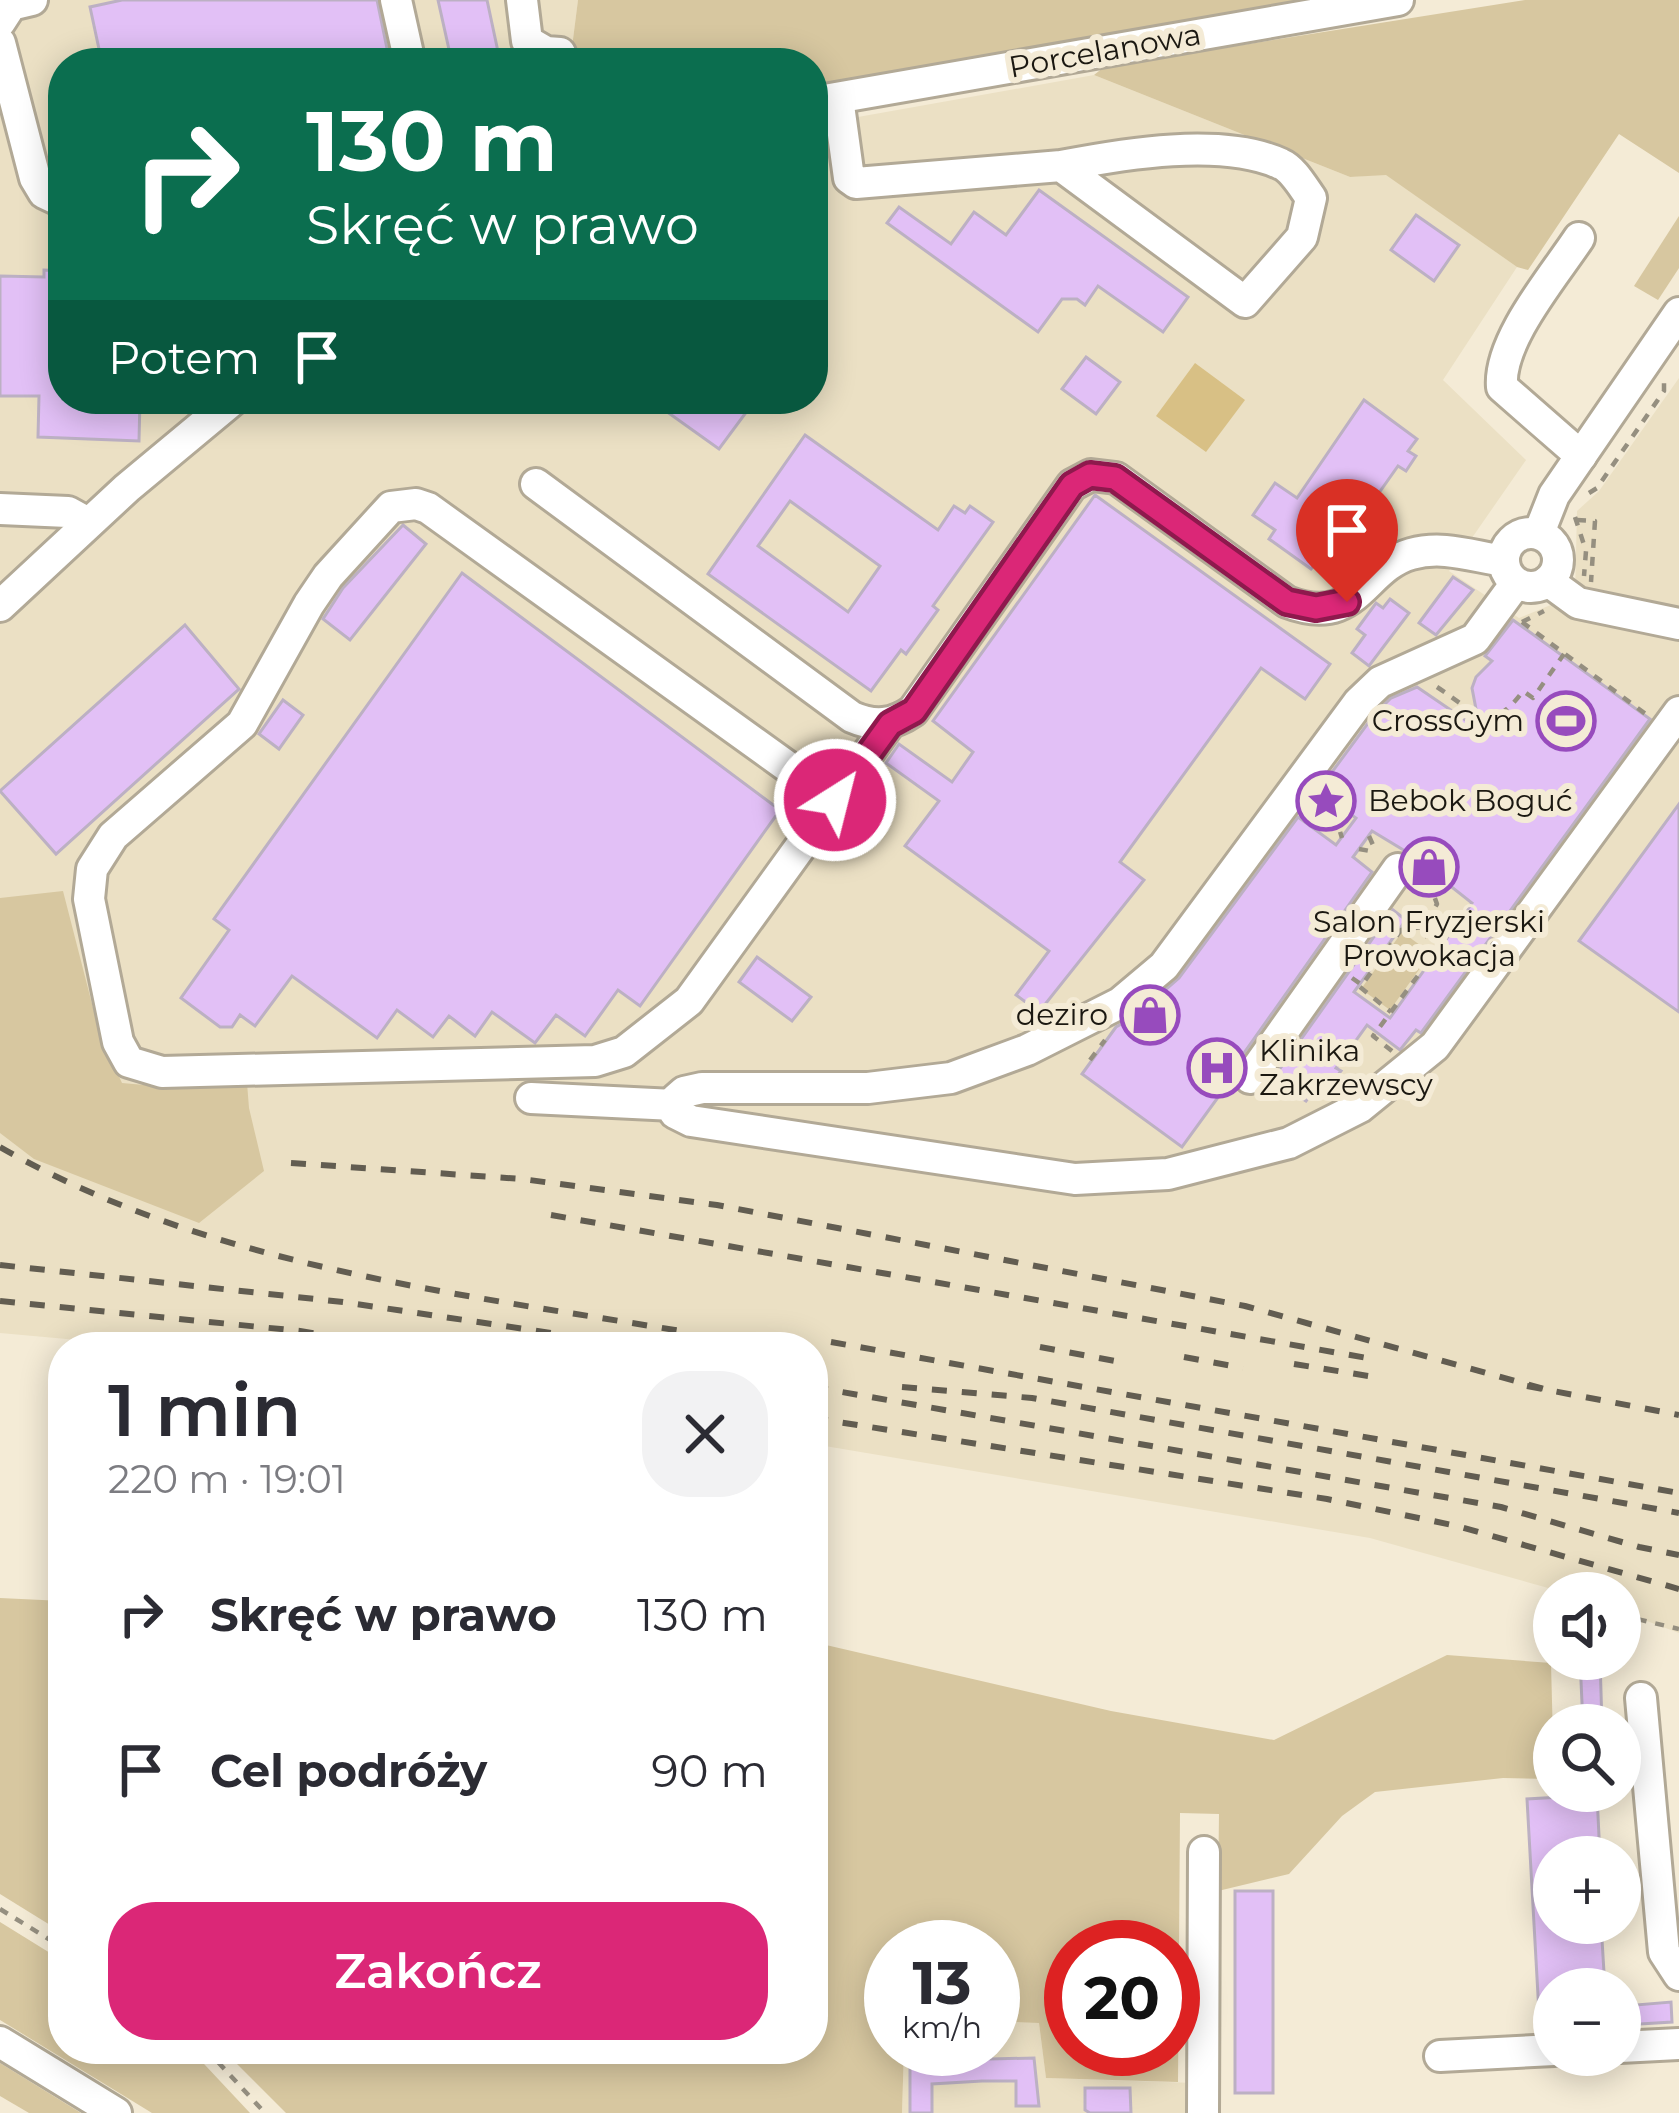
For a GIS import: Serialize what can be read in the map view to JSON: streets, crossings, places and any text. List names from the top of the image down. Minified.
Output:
{"streets":{"street":["Porcelanowa"]},"places":{"sports":["CrossGym"],"place":["Bebok Boguć"],"shop":["Salon Fryzjerski Prowokacja","deziro"],"hospital":["Klinika Zakrzewscy"]},"page":{"turn":["130 m","Skręć w prawo"],"then":"Potem","heading":["1 min","220 m · 19:01"],"list":[{"name":"Skręć w prawo","value":"130 m"},{"name":"Cel podróży","value":"90 m"}],"map_buttons":["+","−"],"buttons":"Zakończ","speed":"13 km/h","limit":"20"}}
